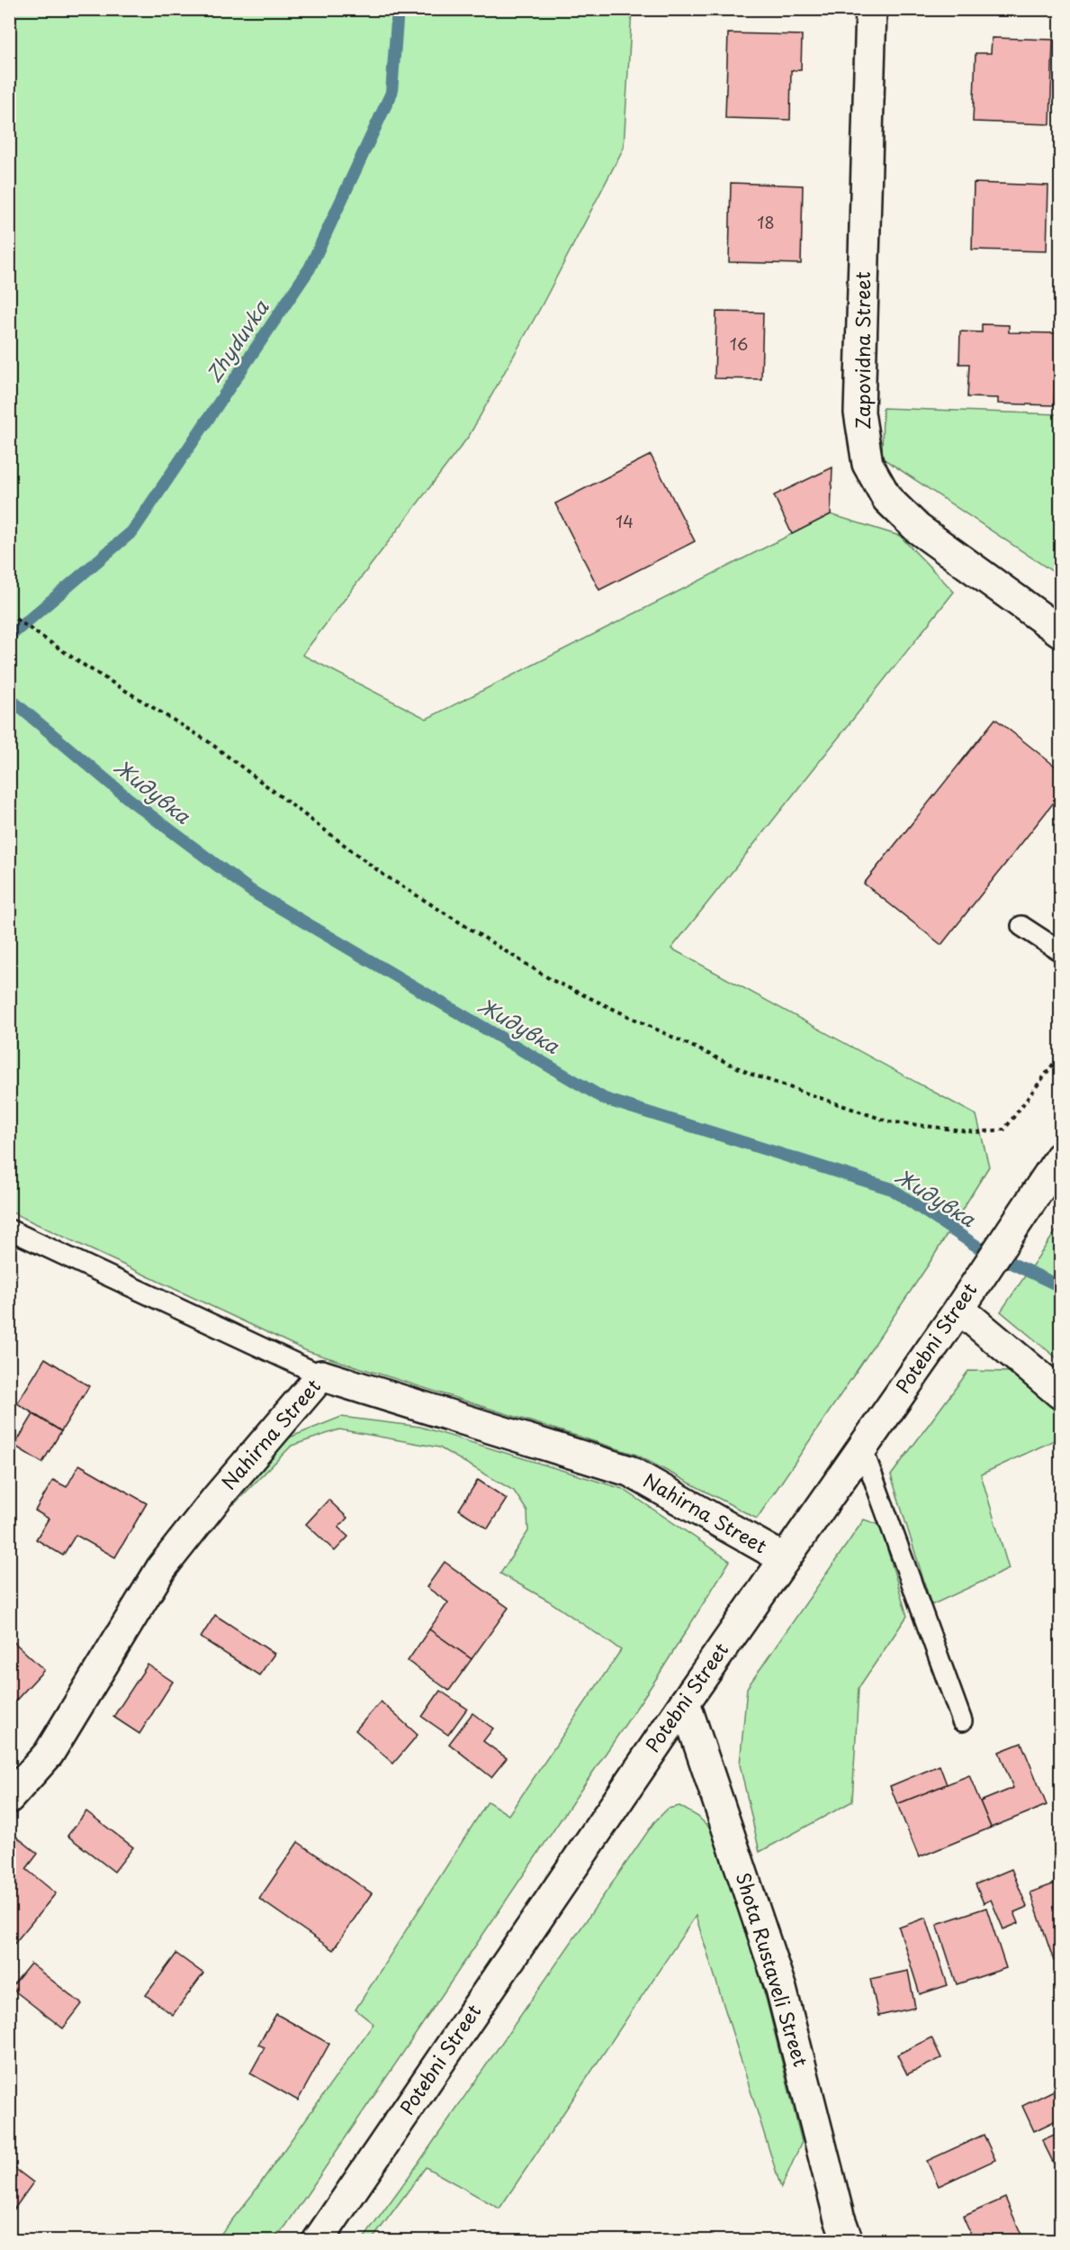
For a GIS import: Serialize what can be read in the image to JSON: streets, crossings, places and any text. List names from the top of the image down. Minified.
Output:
{"streets":{"street":["Zapovidna Street","Potebni Street","Nahirna Street","Shota Rustaveli Street"]},"crossings":[["Potebni Street","Nahirna Street"],["Potebni Street","Shota Rustaveli Street"]],"water":["Zhyduvka","Жидувка"],"house_numbers":["18","16","14"]}
